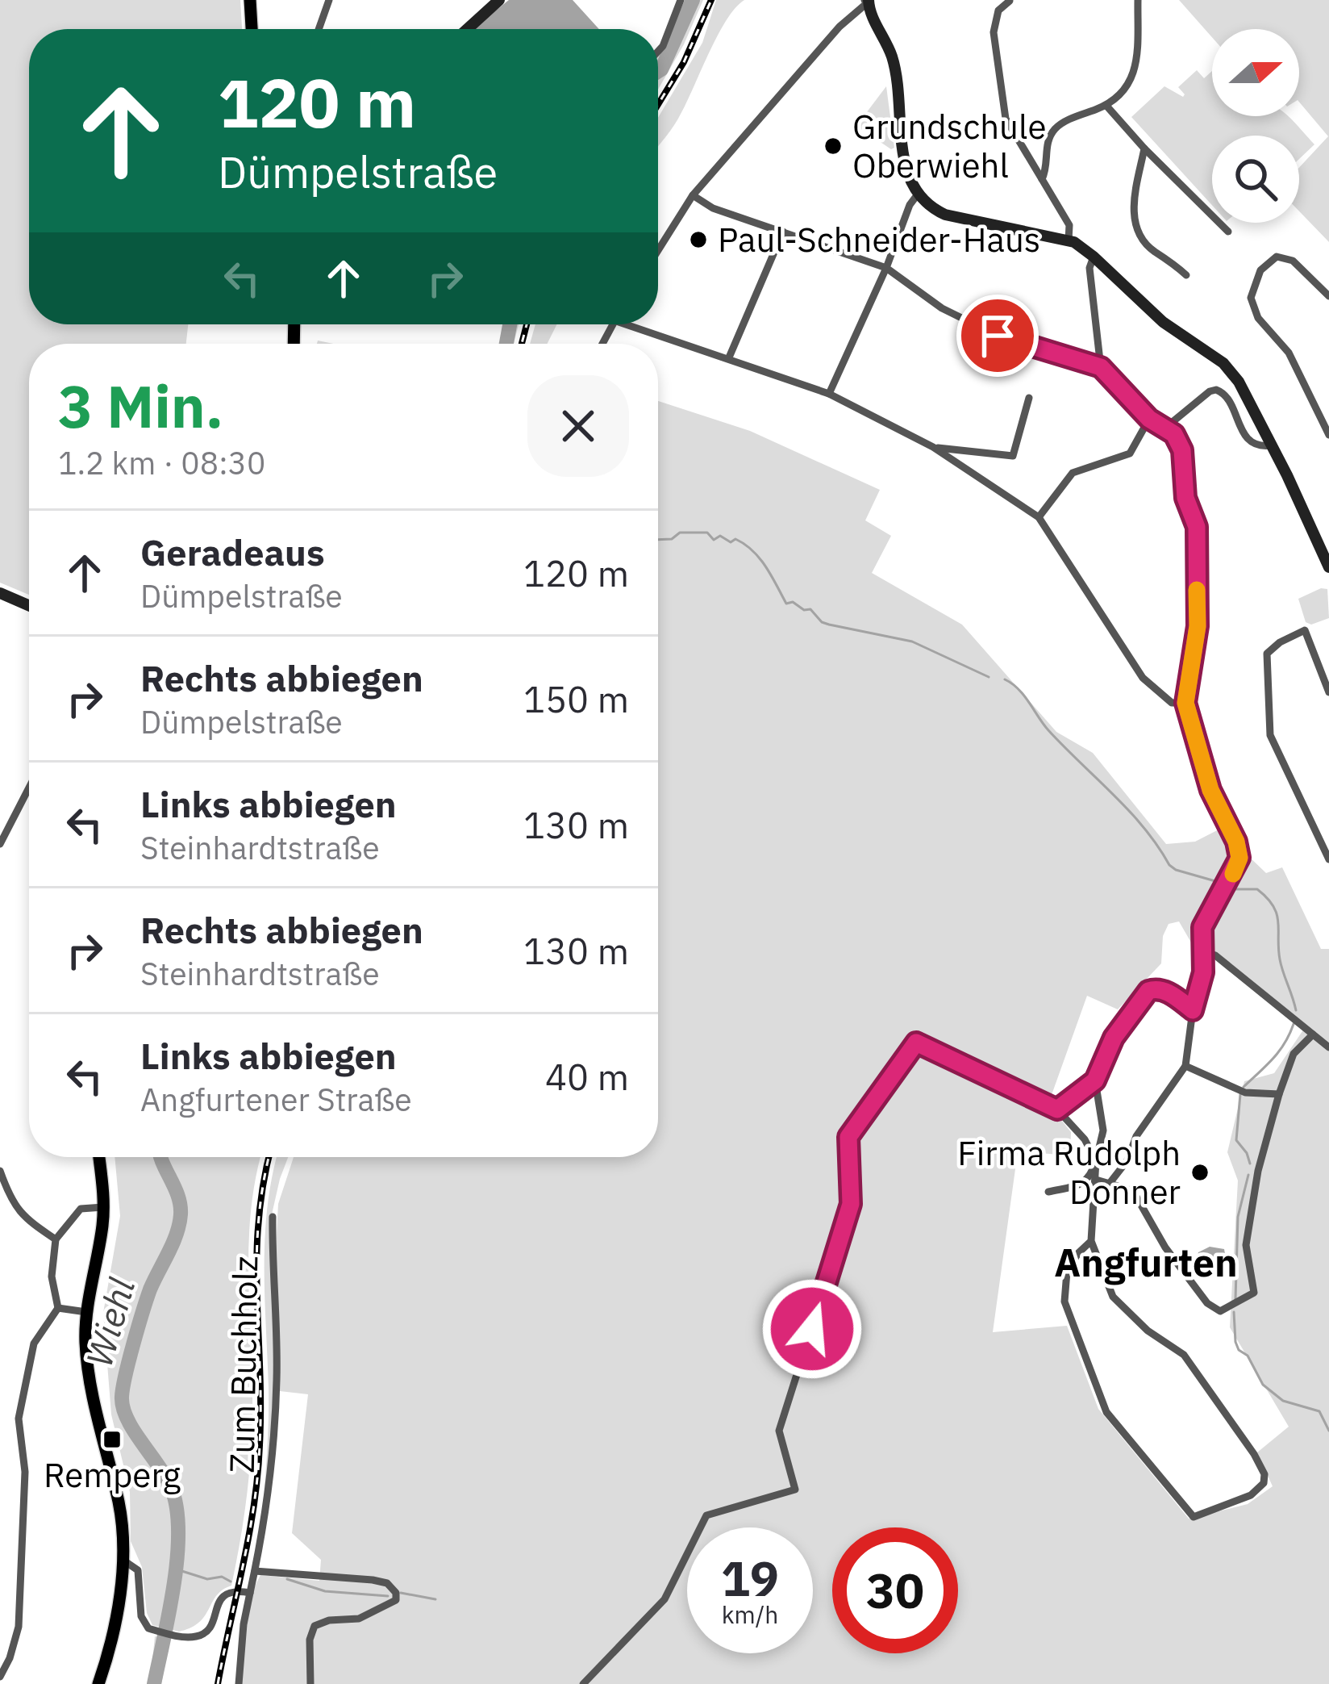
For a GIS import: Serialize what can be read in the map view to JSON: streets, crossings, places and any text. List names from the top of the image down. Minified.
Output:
{"streets":{"street":["Zum Buchholz"]},"districts":["Angfurten"],"water":["Wiehl"],"places":{"other":["Grundschule Oberwiehl","Paul-Schneider-Haus","Firma Rudolph Donner"],"transit":["Remperg"]},"north":"right","page":{"turn":["120 m","Dümpelstraße"],"heading":["3 Min.","1.2 km · 08:30"],"list":[{"name":"Geradeaus","note":"Dümpelstraße","value":"120 m"},{"name":"Rechts abbiegen","note":"Dümpelstraße","value":"150 m"},{"name":"Links abbiegen","note":"Steinhardtstraße","value":"130 m"},{"name":"Rechts abbiegen","note":"Steinhardtstraße","value":"130 m"},{"name":"Links abbiegen","note":"Angfurtener Straße","value":"40 m"}],"speed":"19 km/h","limit":"30"}}
